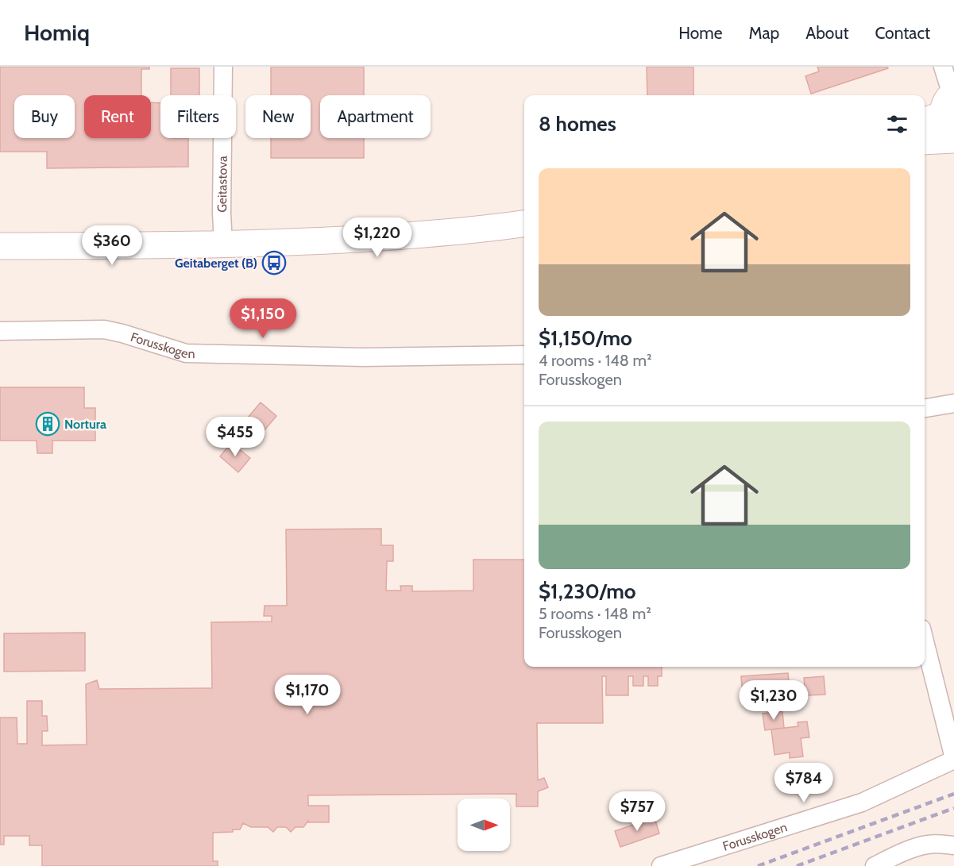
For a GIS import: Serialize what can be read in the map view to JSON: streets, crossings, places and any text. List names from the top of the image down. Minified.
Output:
{"streets":{"street":["Geitastova","Forusskogen"]},"places":{"bus stop":["Geitaberget (B)"],"building":["Nortura"]},"north":"right","page":{"header":"Homiq","nav":["Home","Map","About","Contact"],"chip":["Buy","Rent","Filters","New","Apartment"],"heading":"8 homes","list":[{"name":"$1,150/mo","note":"4 rooms · 148 m² · Forusskogen"},{"name":"$1,230/mo","note":"5 rooms · 148 m² · Forusskogen"}],"price":["$1,220","$360","$1,150","$455","$1,170","$1,230","$784","$757"]}}
